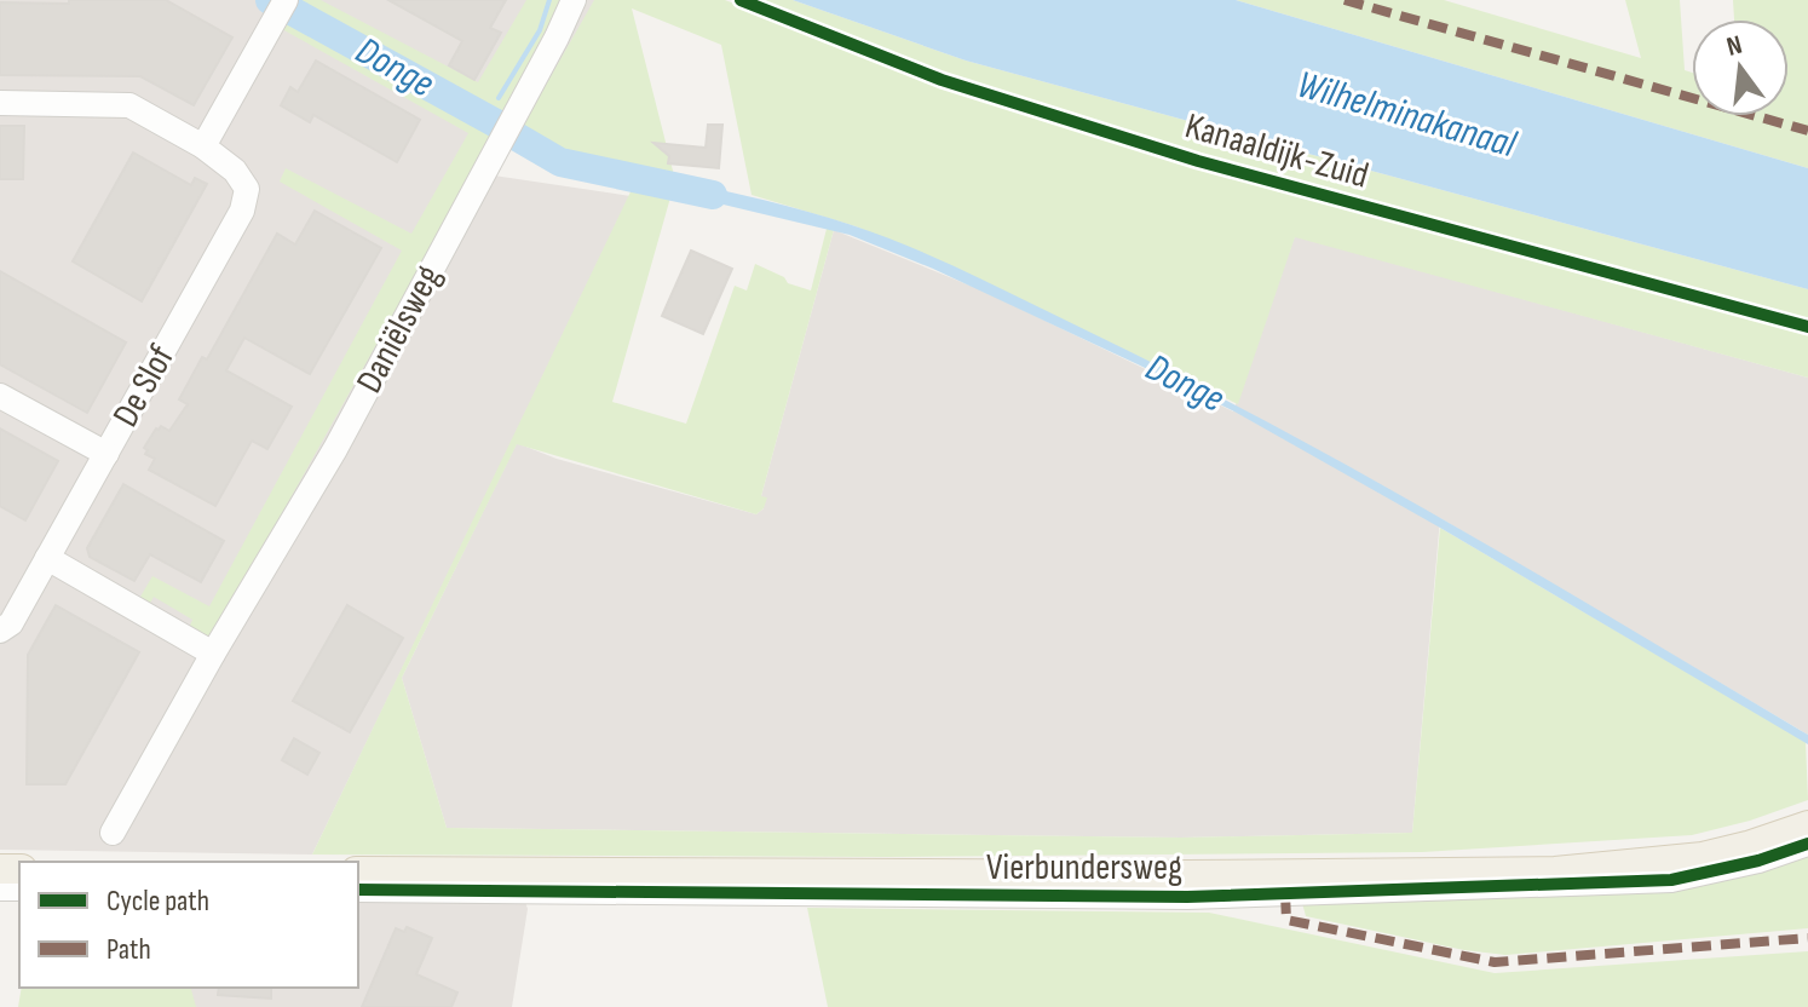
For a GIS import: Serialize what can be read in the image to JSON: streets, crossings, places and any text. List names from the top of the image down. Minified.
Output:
{"streets":{"main road":["Vierbundersweg"],"street":["Daniëlsweg","De Slof"],"cycle path":["Kanaaldijk-Zuid"]},"water":["Donge","Wilhelminakanaal"],"legend":["Cycle path","Path"],"north":"top"}
